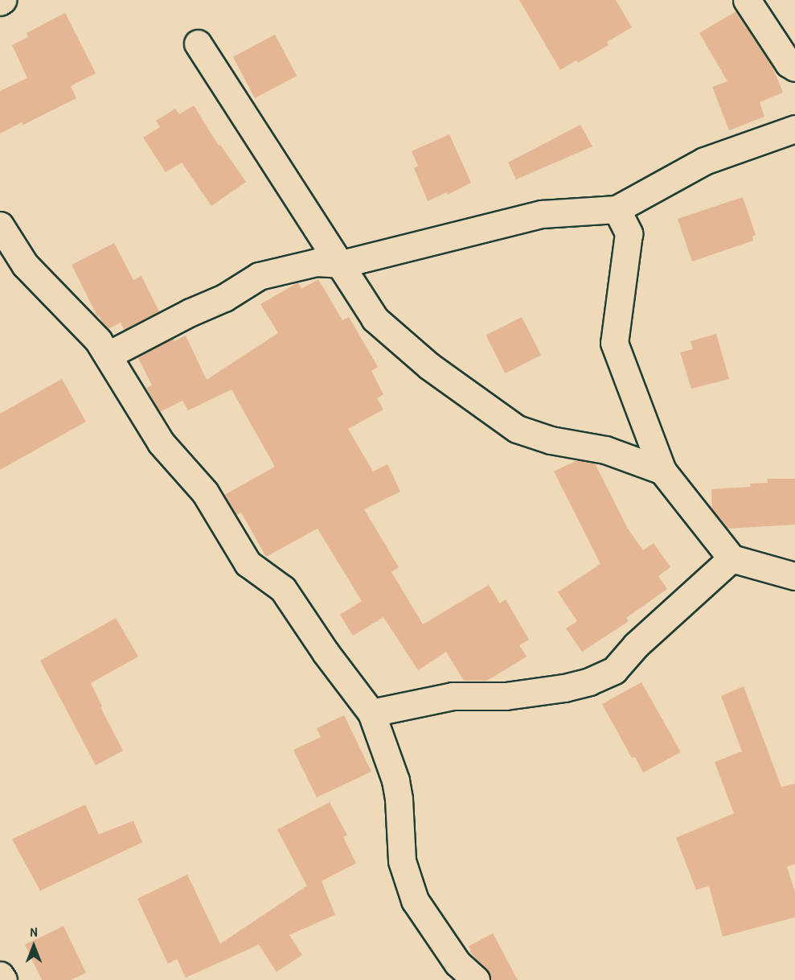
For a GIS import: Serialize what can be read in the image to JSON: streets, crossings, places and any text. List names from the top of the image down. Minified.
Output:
{"north":"top"}
